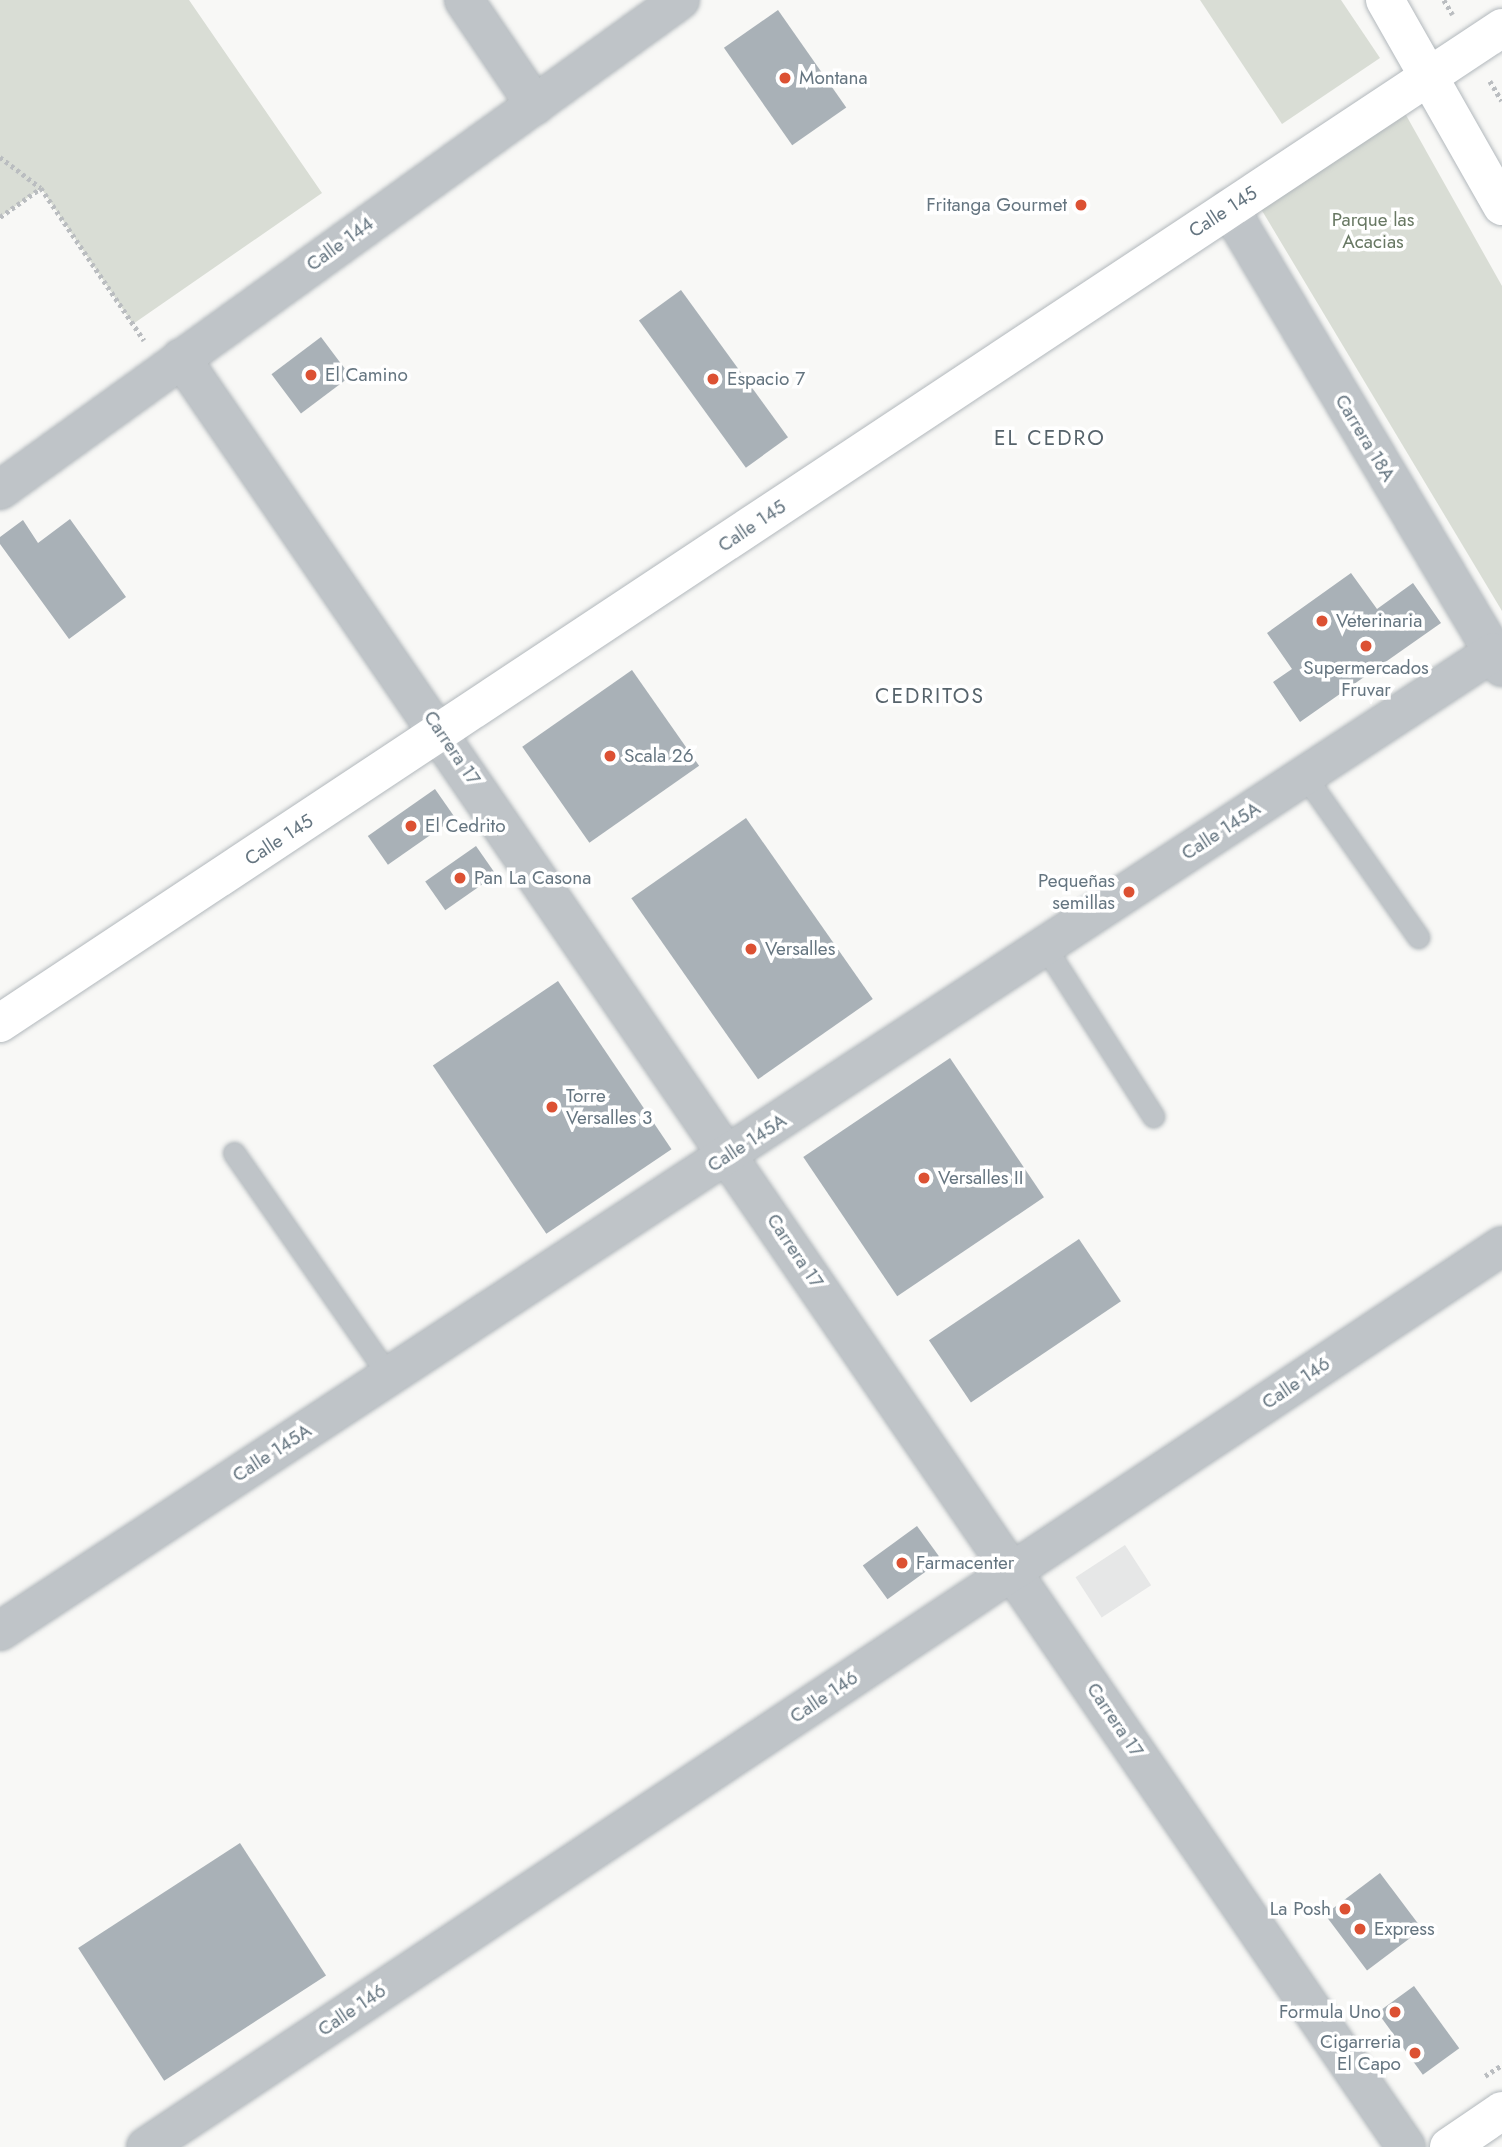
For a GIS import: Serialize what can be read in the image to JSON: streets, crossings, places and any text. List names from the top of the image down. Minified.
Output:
{"streets":{"street":["Calle 145","Calle 144","Carrera 18A","Carrera 17","Calle 145A","Calle 146"]},"crossings":[["Calle 145","Carrera 18A"],["Calle 145","Carrera 17"],["Calle 144","Carrera 17"],["Carrera 18A","Calle 145A"],["Carrera 17","Calle 145A"],["Carrera 17","Calle 146"]],"districts":["EL CEDRO","CEDRITOS"],"parks":["Parque las Acacias"],"places":["Montana","Fritanga Gourmet","El Camino","Espacio 7","Veterinaria","Supermercados Fruvar","Scala 26","El Cedrito","Pan La Casona","Pequeñas semillas","Versalles","Torre Versalles 3","Versalles II","Farmacenter","La Posh","Express","Formula Uno","Cigarreria El Capo"]}
